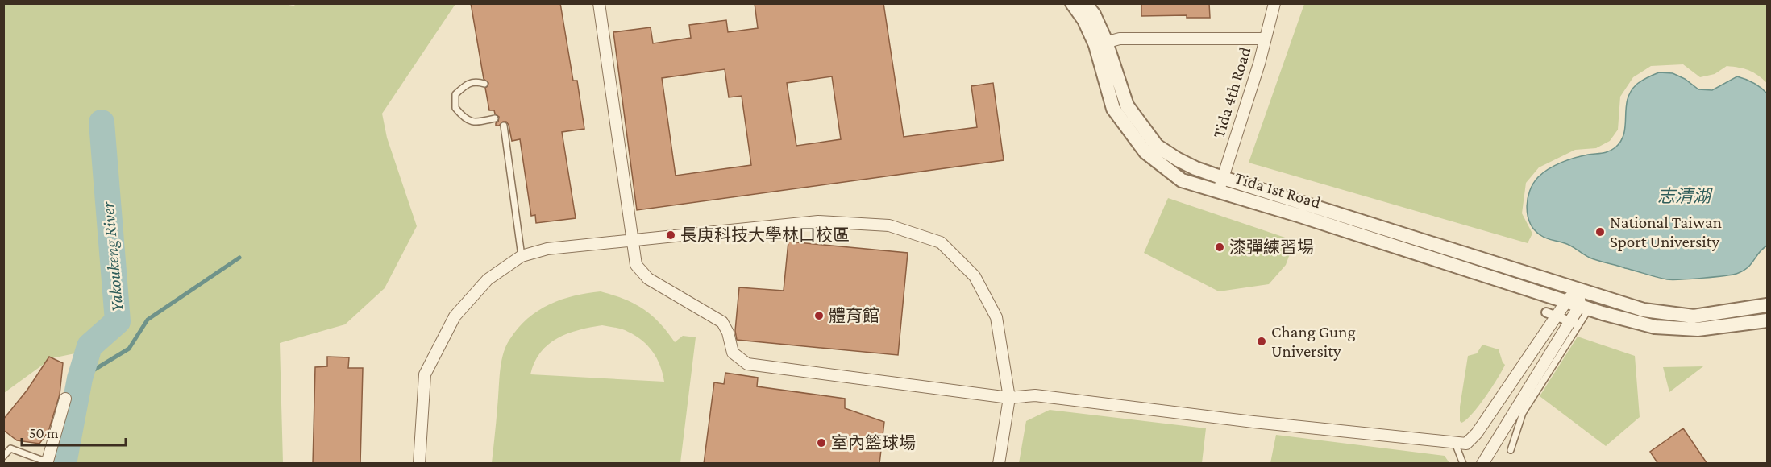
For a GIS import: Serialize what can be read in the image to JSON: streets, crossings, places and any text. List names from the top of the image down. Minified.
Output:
{"streets":{"street":["Tida 4th Road","Tida 1st Road"]},"crossings":[["Tida 4th Road","Tida 1st Road"]],"water":["志清湖","Yakoukeng River"],"places":["National Taiwan Sport University","長庚科技大學林口校區","漆彈練習場","體育館","Chang Gung University","室內籃球場"],"scale_bar":"50 m"}
